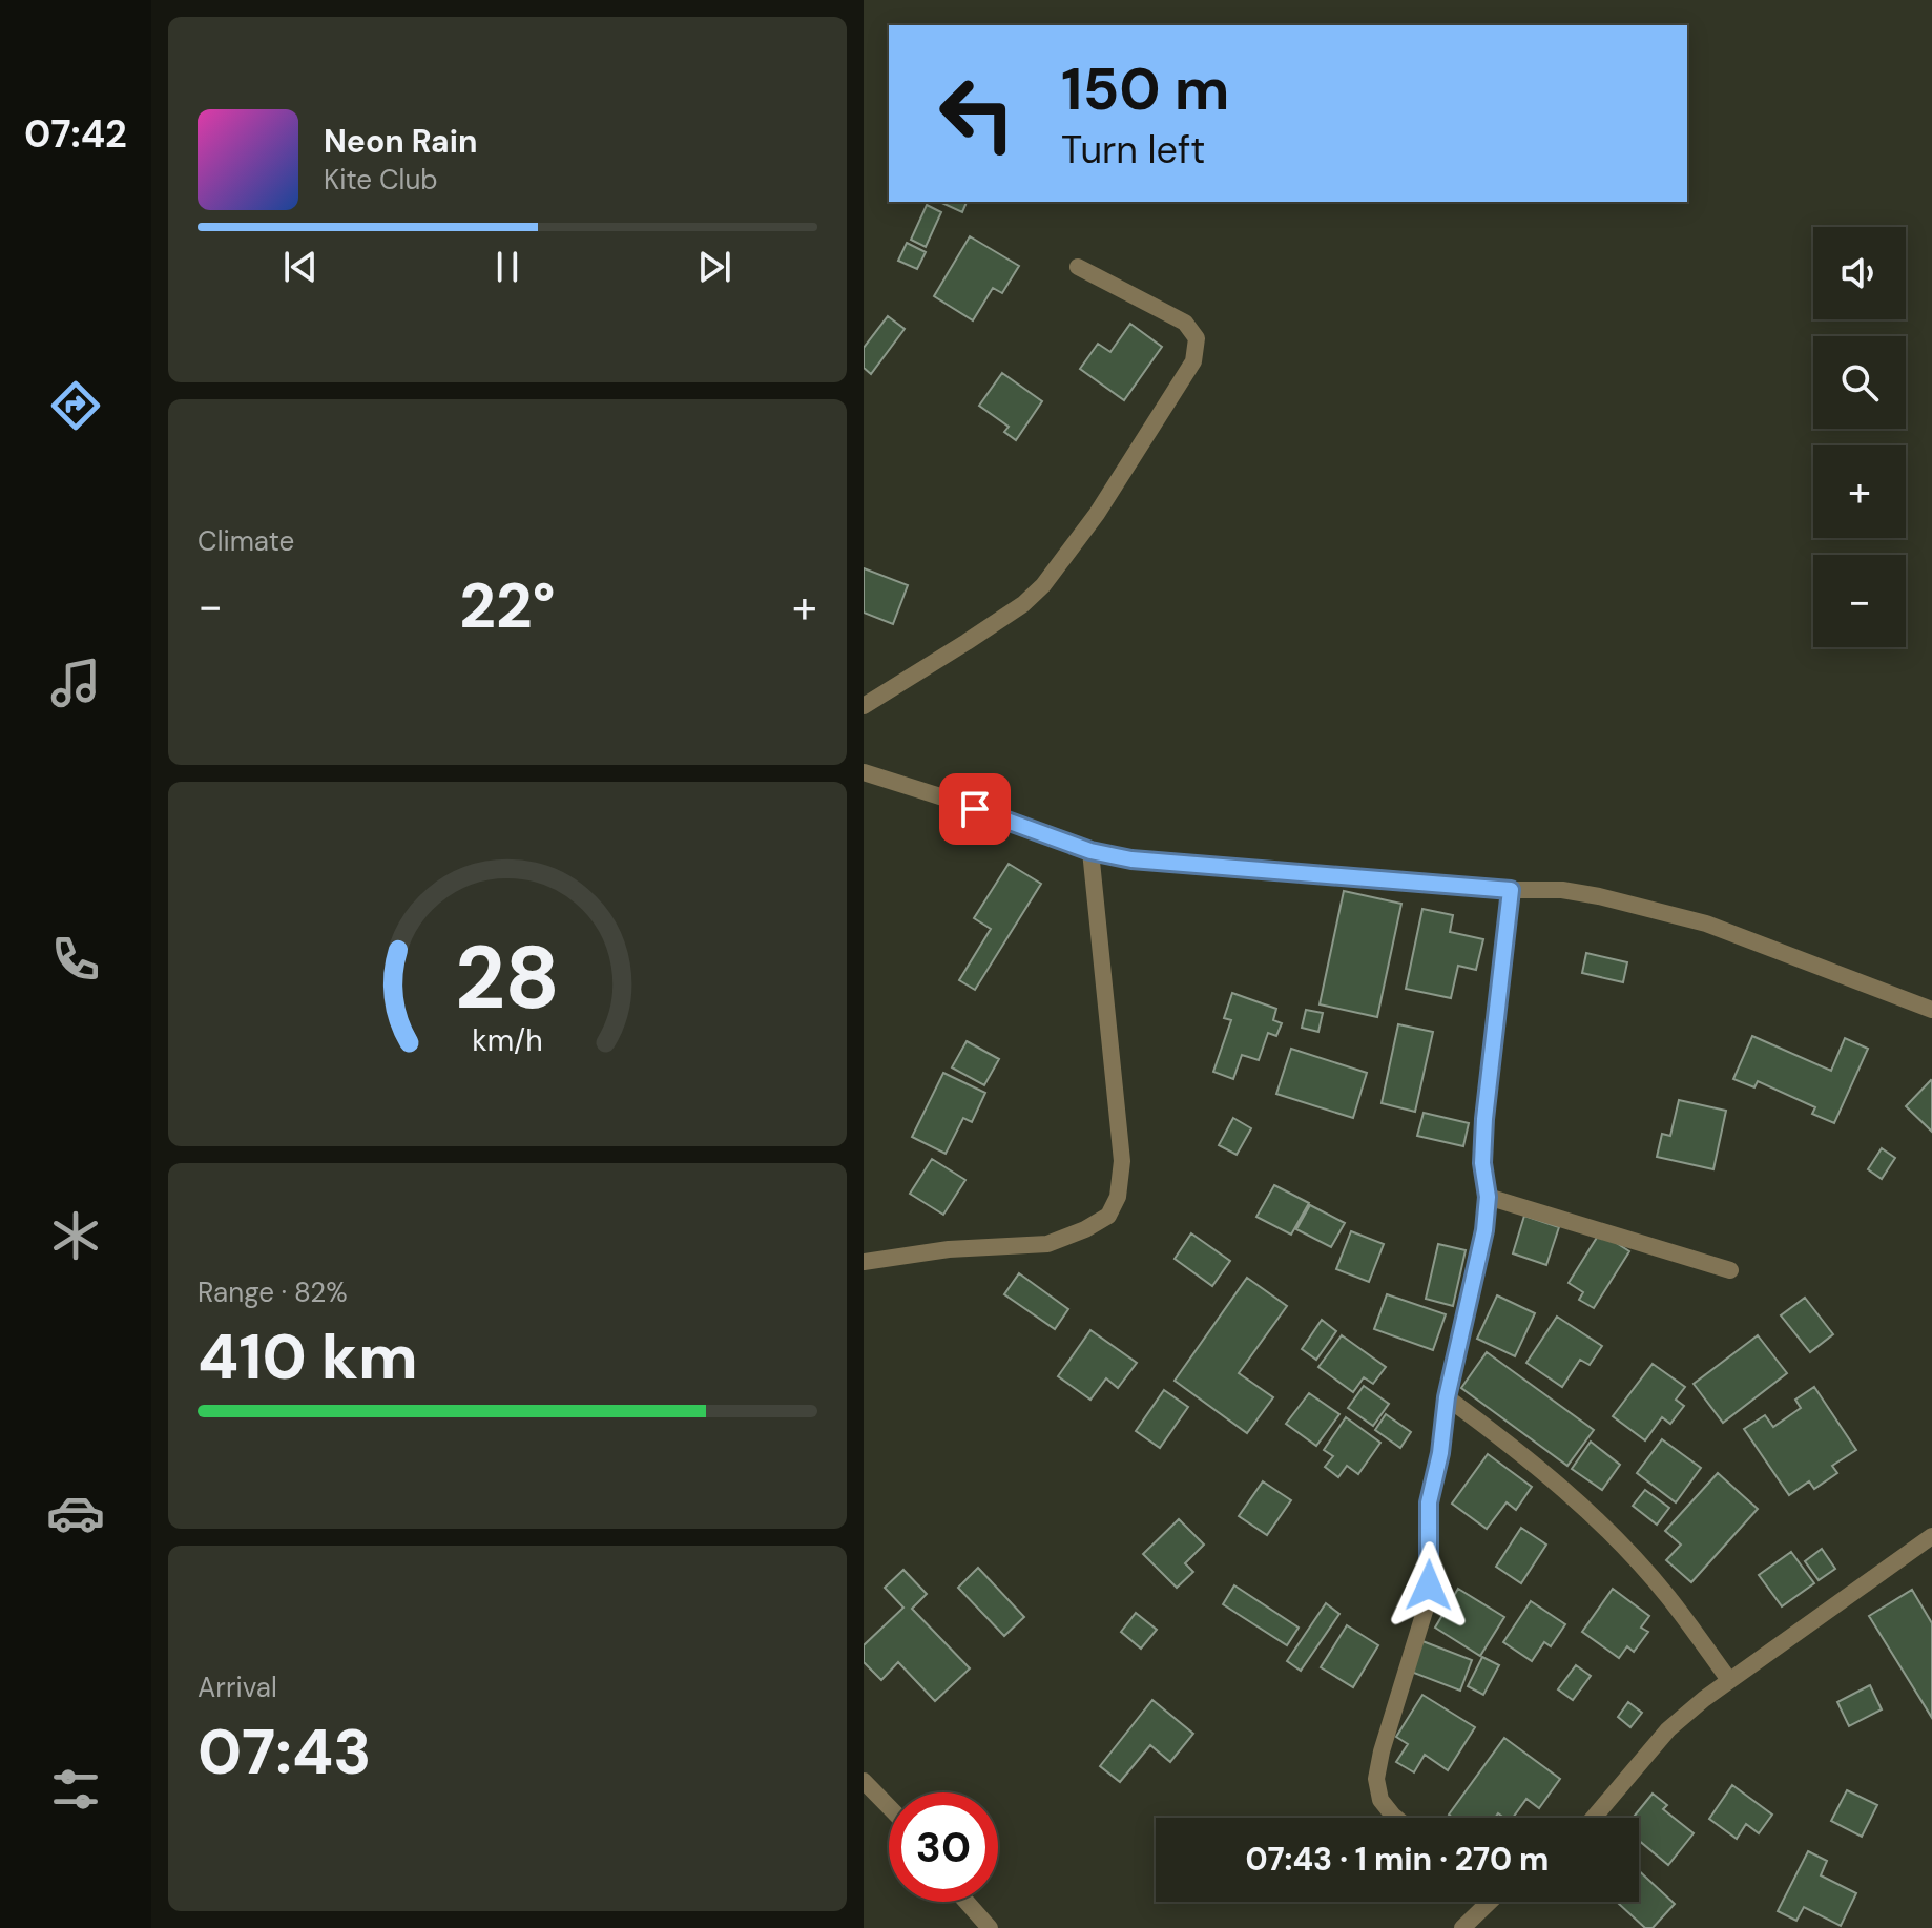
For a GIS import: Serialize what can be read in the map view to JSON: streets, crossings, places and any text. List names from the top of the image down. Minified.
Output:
{"page":{"tabs":"07:42","turn":["150 m","Turn left"],"song":["Neon Rain","Kite Club"],"map_buttons":["+","−"],"tile":["Climate",["Range · 82%","410 km"],["Arrival","07:43"]],"heat":["−","22°","+"],"limit":"30","trip":"07:43 · 1 min · 270 m","gauge":["28","km/h"]}}
